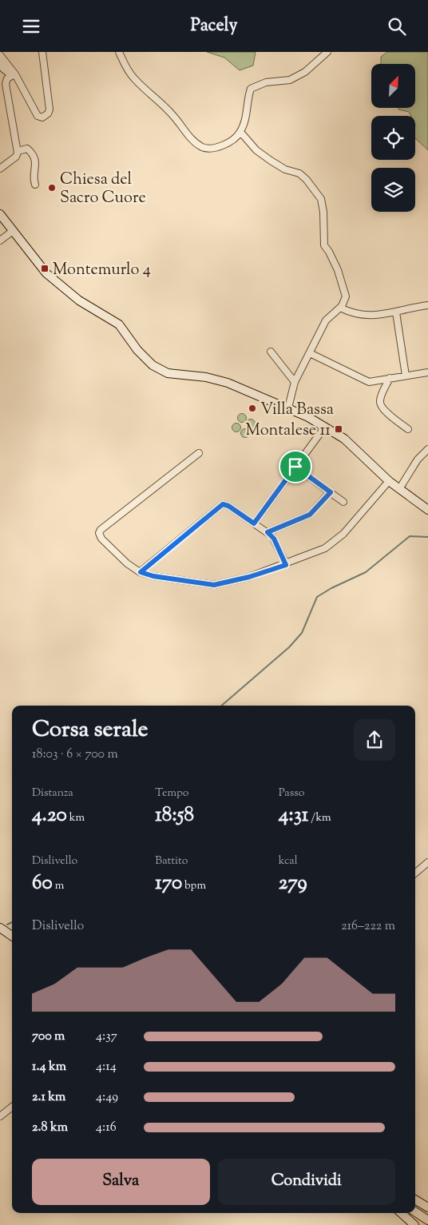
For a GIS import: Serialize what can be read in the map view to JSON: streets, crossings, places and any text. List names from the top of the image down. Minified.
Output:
{"places":{"other":["Chiesa del Sacro Cuore","Villa Bassa"],"transit":["Montemurlo 4","Montalese 11"]},"north":"top right","page":{"header":"Pacely","heading":["Corsa serale","18:03 · 6 × 700 m"],"stats":[["Distanza","4.20 km"],["Tempo","18:58"],["Passo","4:31 /km"],["Dislivello","60 m"],["Battito","170 bpm"],["kcal","279"]],"chart":["Dislivello","216–222 m"],"list":[{"name":"700 m","note":"4:37"},{"name":"1.4 km","note":"4:14"},{"name":"2.1 km","note":"4:49"},{"name":"2.8 km","note":"4:16"}],"buttons":["Salva","Condividi"]}}
